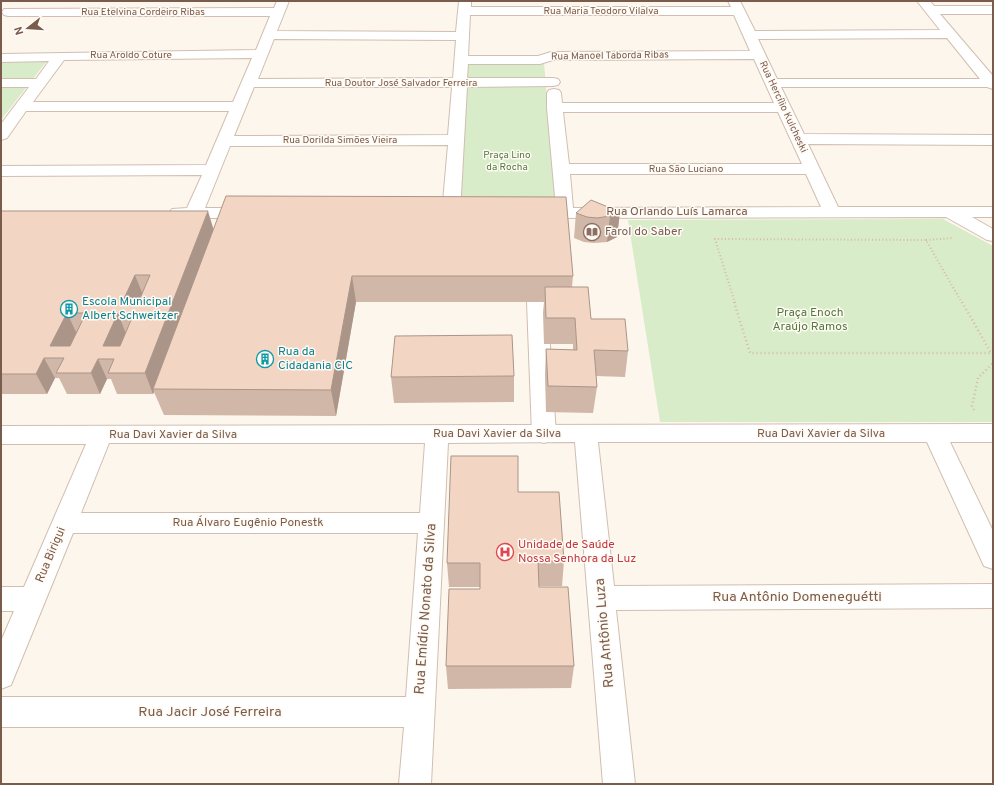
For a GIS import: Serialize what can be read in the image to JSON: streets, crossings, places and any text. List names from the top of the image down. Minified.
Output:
{"streets":{"street":["Rua Maria Teodoro Vilalva","Rua Etelvina Cordeiro Ribas","Rua Aroldo Coture","Rua Manoel Taborda Ribas","Rua Doutor José Salvador Ferreira","Rua Hercílio Kulcheski","Rua Dorilda Simões Vieira","Rua São Luciano","Rua Orlando Luís Lamarca","Rua Davi Xavier da Silva","Rua Álvaro Eugênio Ponestk","Rua Birigui","Rua Antônio Domeneguétti","Rua Emídio Nonato da Silva","Rua Antônio Luza","Rua Jacir José Ferreira"]},"crossings":[["Rua Maria Teodoro Vilalva","Rua Hercílio Kulcheski"],["Rua Manoel Taborda Ribas","Rua Hercílio Kulcheski"],["Rua Hercílio Kulcheski","Rua São Luciano"],["Rua Hercílio Kulcheski","Rua Orlando Luís Lamarca"],["Rua Davi Xavier da Silva","Rua Birigui"],["Rua Davi Xavier da Silva","Rua Emídio Nonato da Silva"],["Rua Davi Xavier da Silva","Rua Antônio Luza"],["Rua Álvaro Eugênio Ponestk","Rua Birigui"],["Rua Álvaro Eugênio Ponestk","Rua Emídio Nonato da Silva"],["Rua Antônio Domeneguétti","Rua Antônio Luza"],["Rua Emídio Nonato da Silva","Rua Jacir José Ferreira"]],"parks":["Praça Lino da Rocha","Praça Enoch Araújo Ramos"],"places":{"library":["Farol do Saber"],"building":["Escola Municipal Albert Schweitzer","Rua da Cidadania CIC"],"hospital":["Unidade de Saúde Nossa Senhora da Luz"]},"north":"left"}
